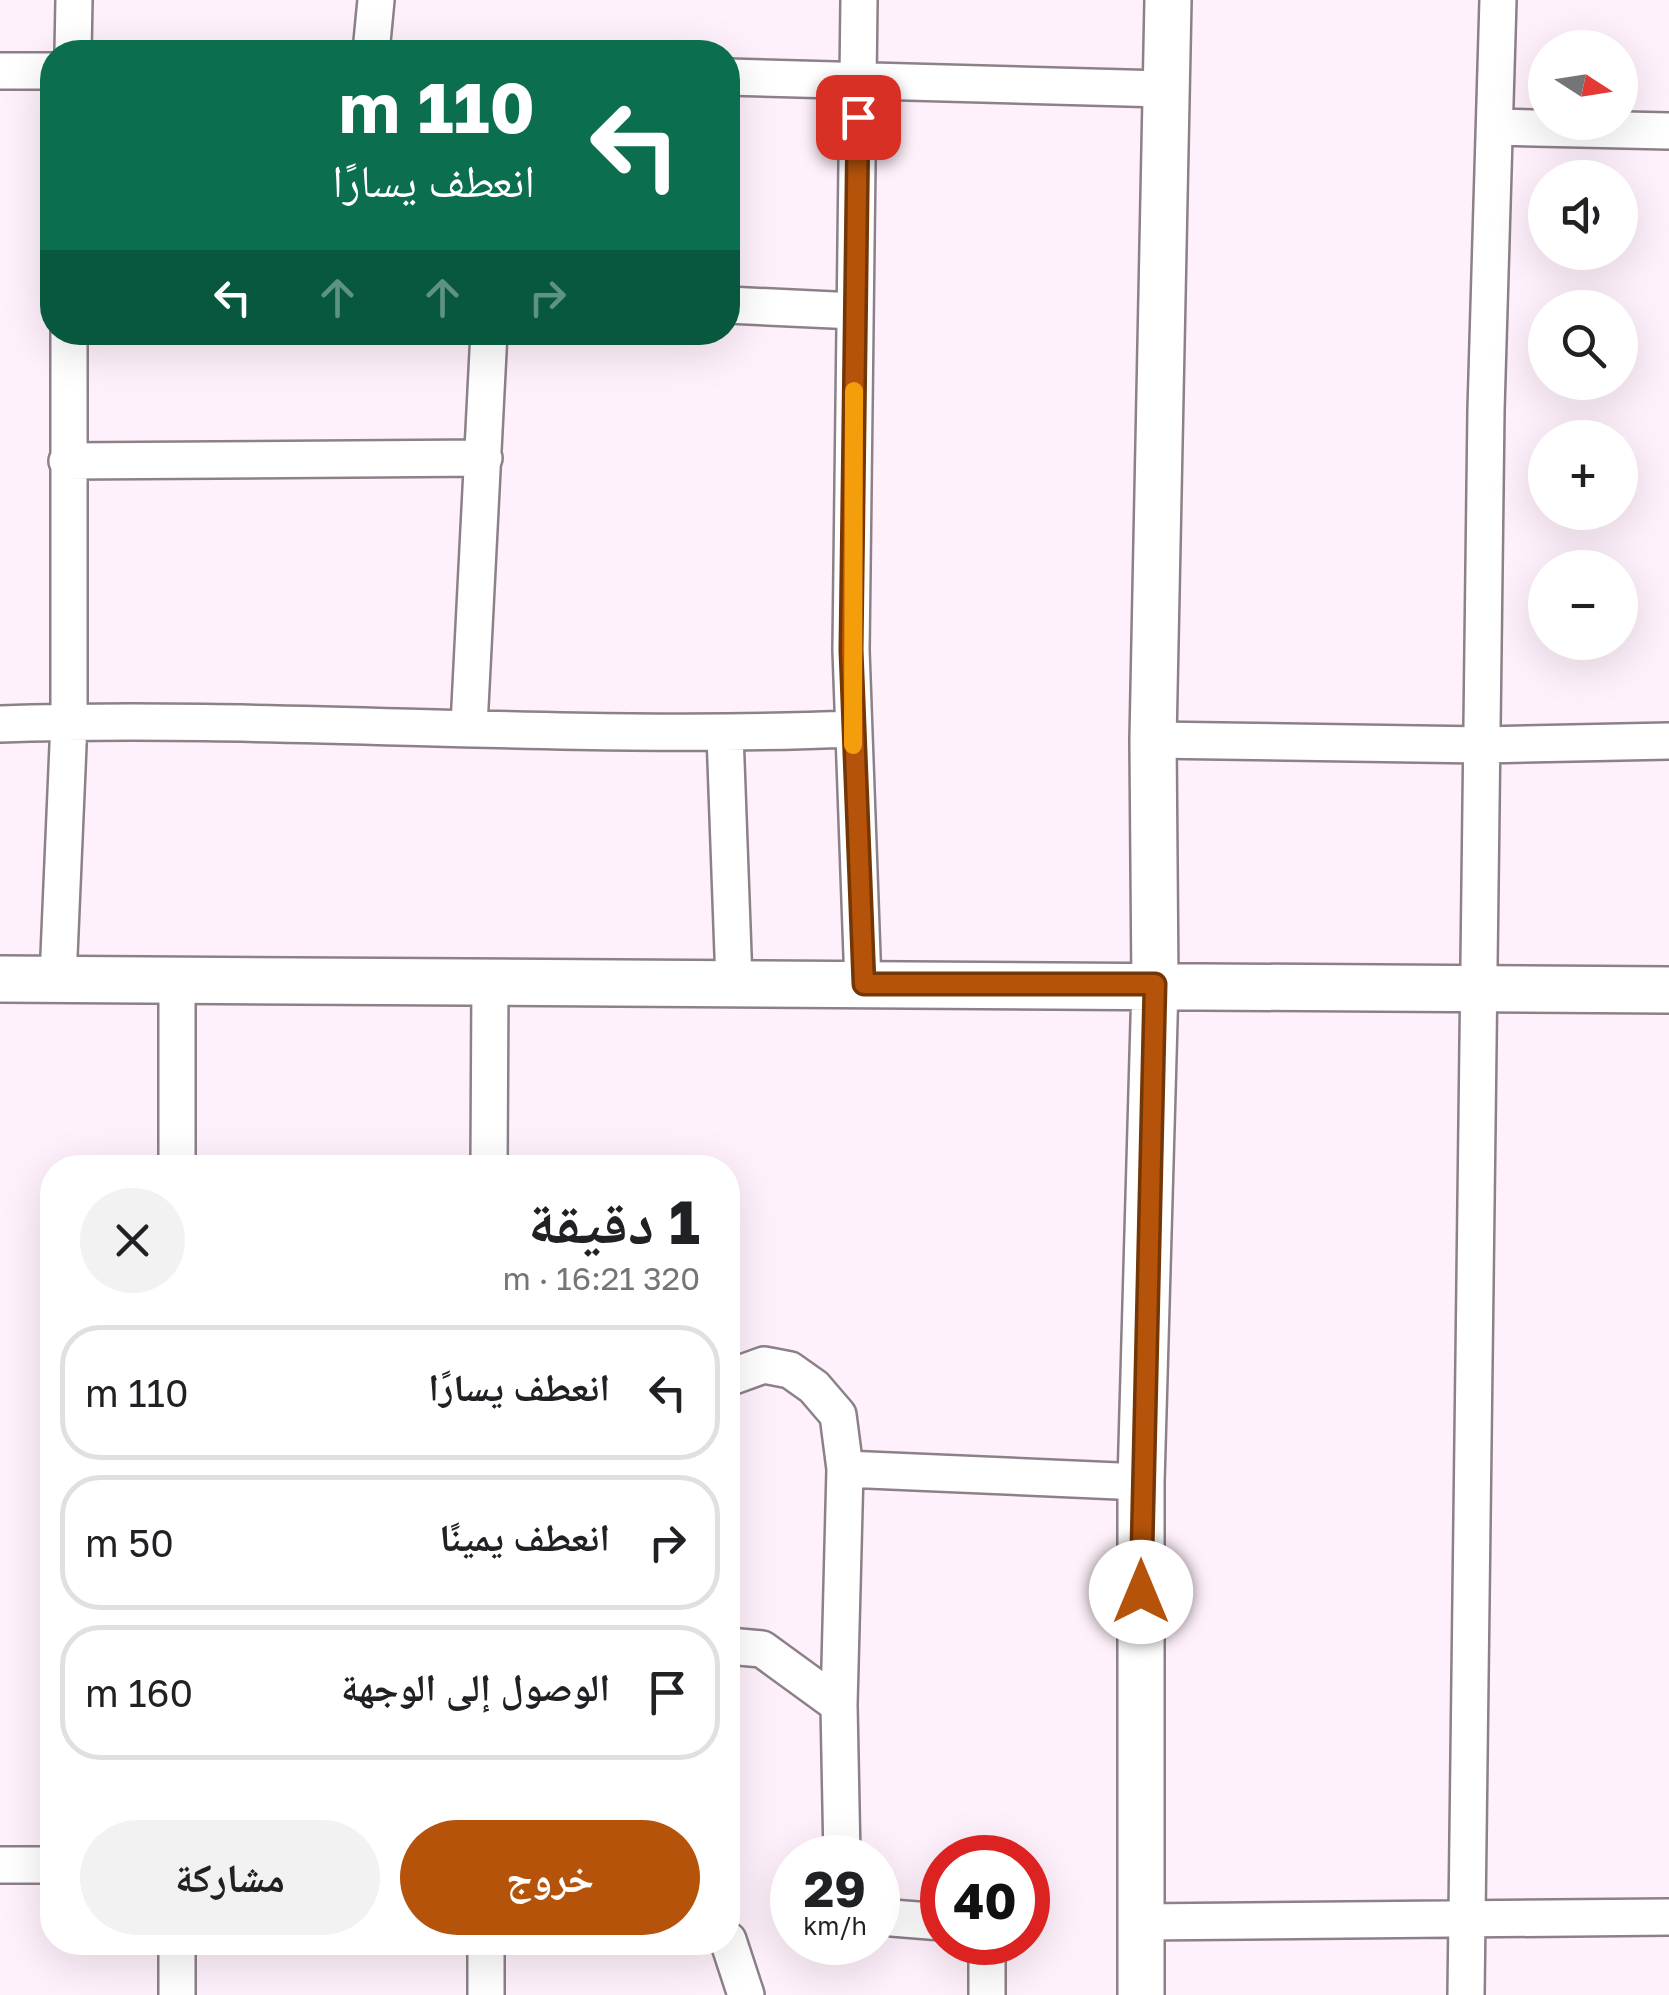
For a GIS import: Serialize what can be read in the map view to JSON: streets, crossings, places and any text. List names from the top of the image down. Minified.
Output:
{"north":"right","page":{"map_buttons":["+","−"],"turn":["110 m","انعطف يسارًا"],"heading":["1 دقيقة","320 m · 16:21"],"list":[{"name":"انعطف يسارًا","value":"110 m"},{"name":"انعطف يمينًا","value":"50 m"},{"name":"الوصول إلى الوجهة","value":"160 m"}],"buttons":["خروج","مشاركة"],"speed":"29 km/h","limit":"40"}}
